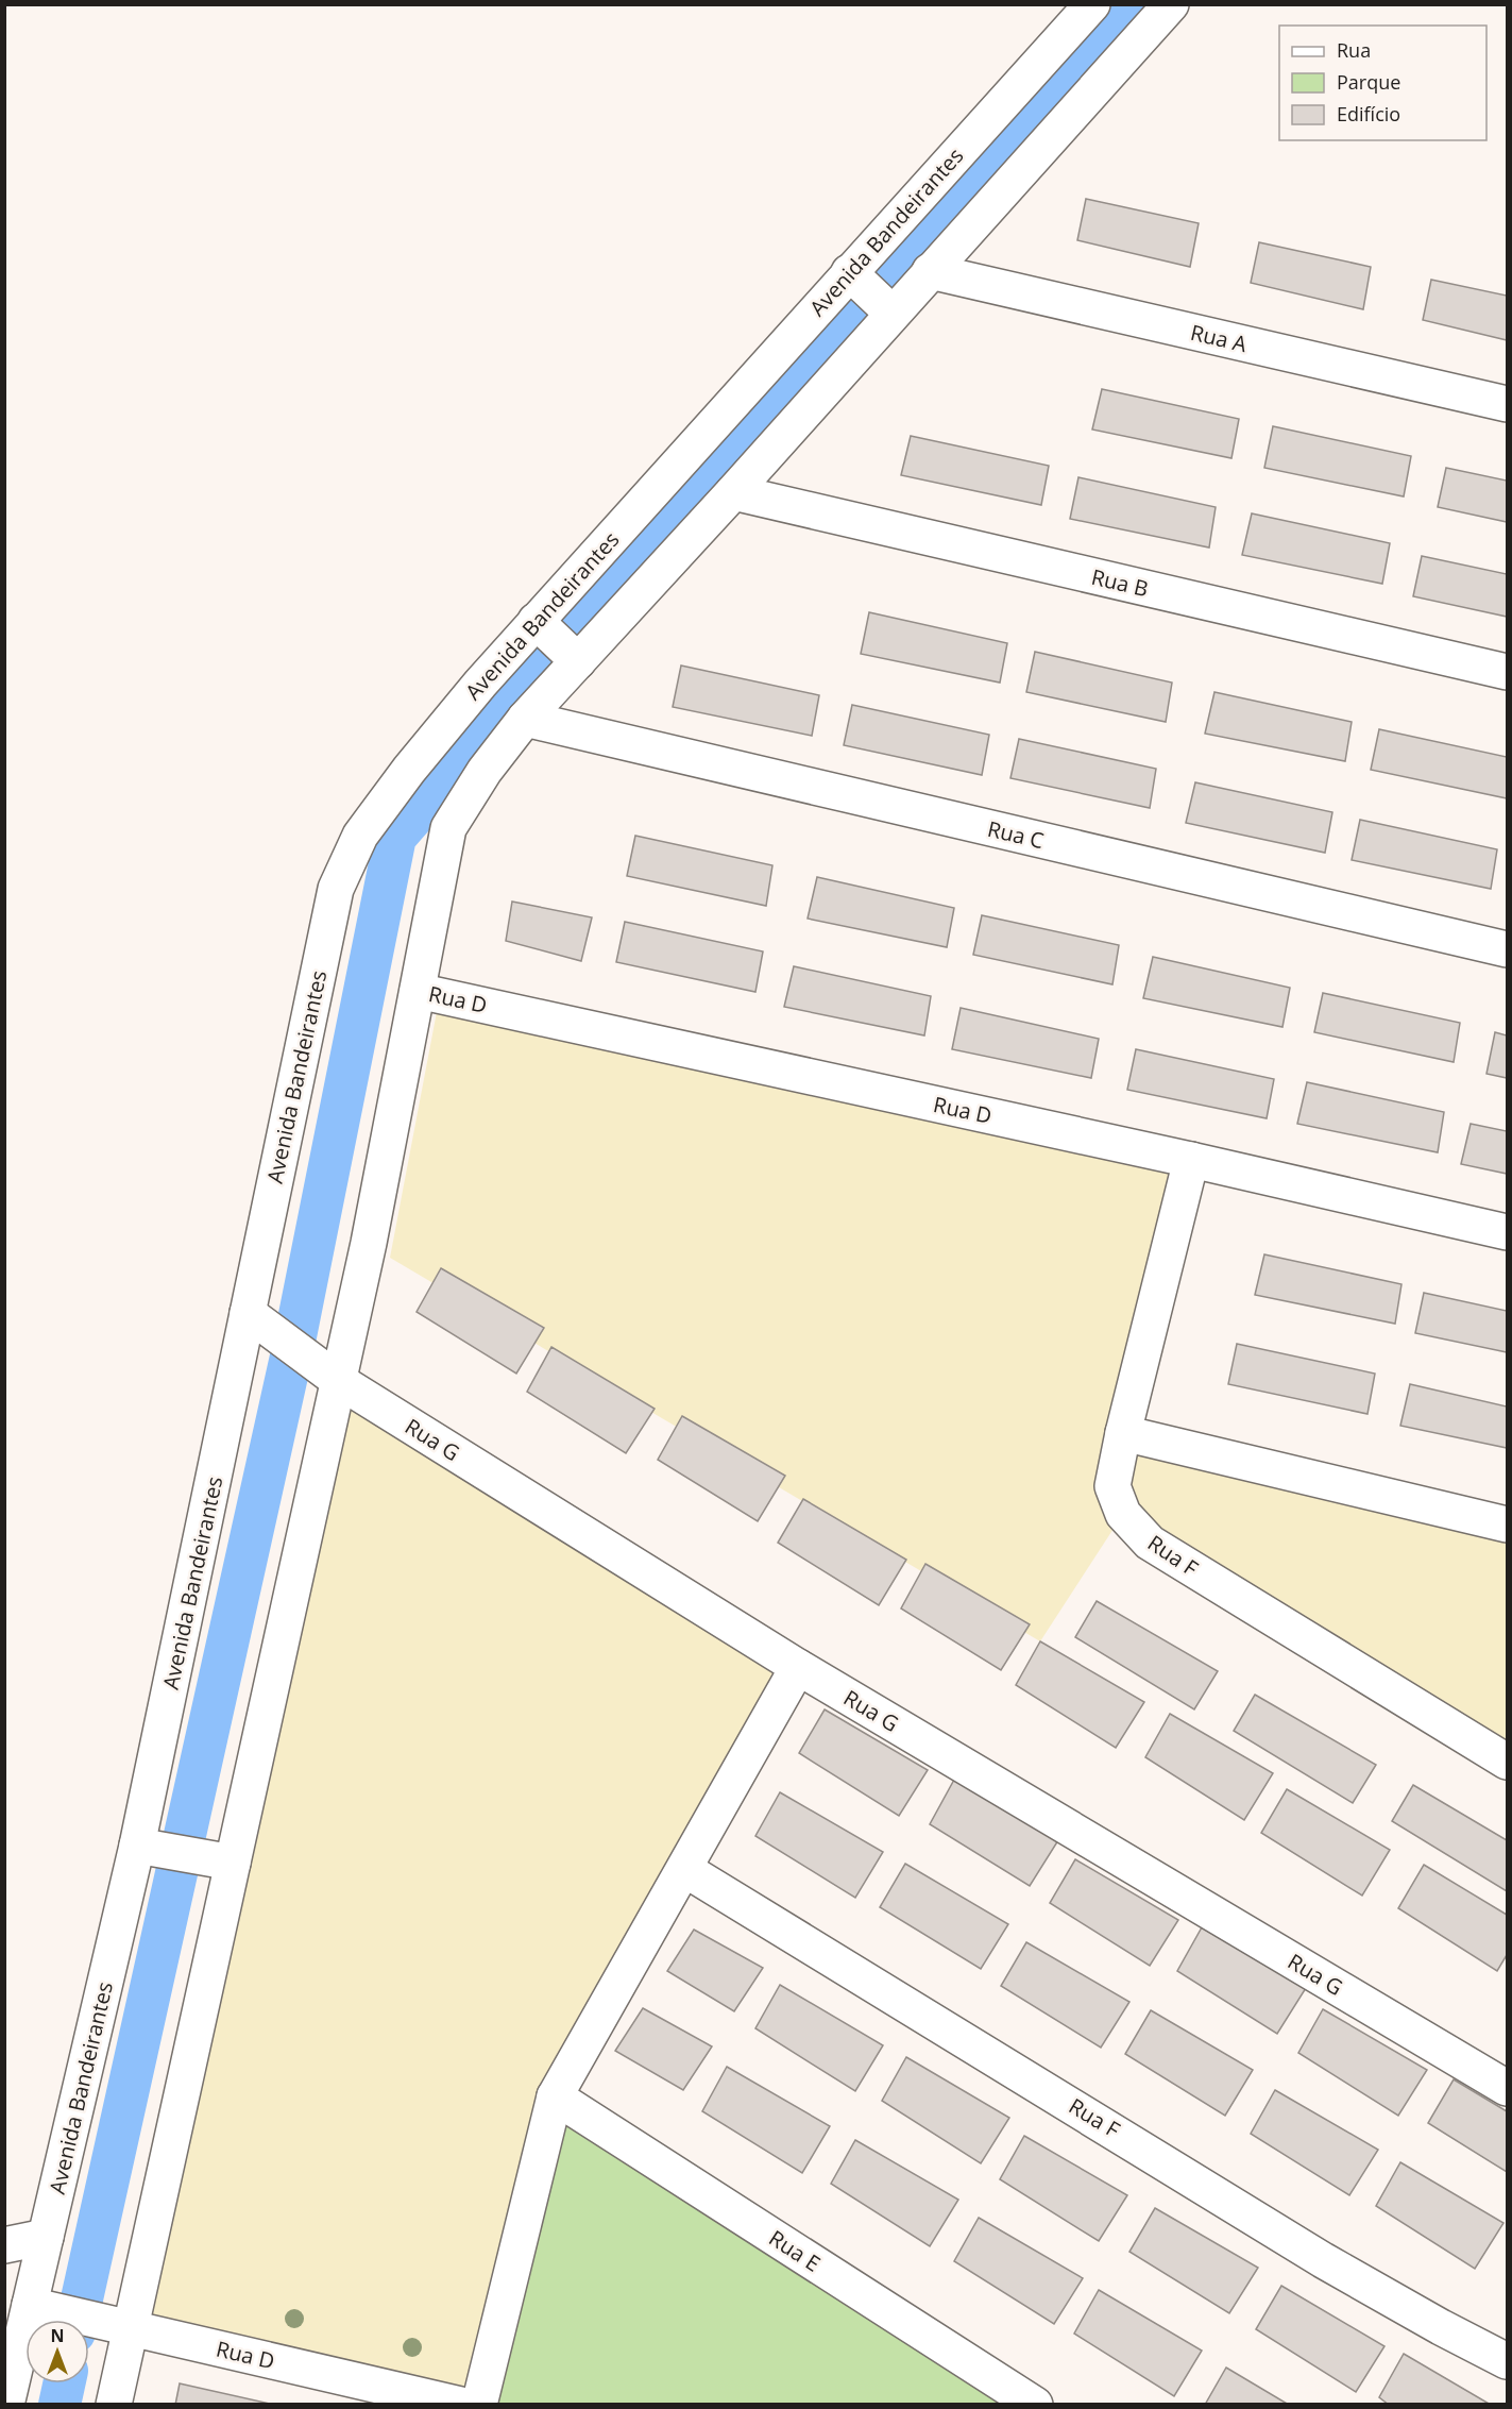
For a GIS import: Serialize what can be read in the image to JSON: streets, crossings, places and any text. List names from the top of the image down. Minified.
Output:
{"streets":{"street":["Avenida Bandeirantes","Rua A","Rua B","Rua C","Rua D","Rua G","Rua F","Rua E"]},"crossings":[["Avenida Bandeirantes","Rua D"],["Avenida Bandeirantes","Rua G"],["Rua D","Rua F"]],"legend":["Rua","Parque","Edifício"],"north":"top"}
